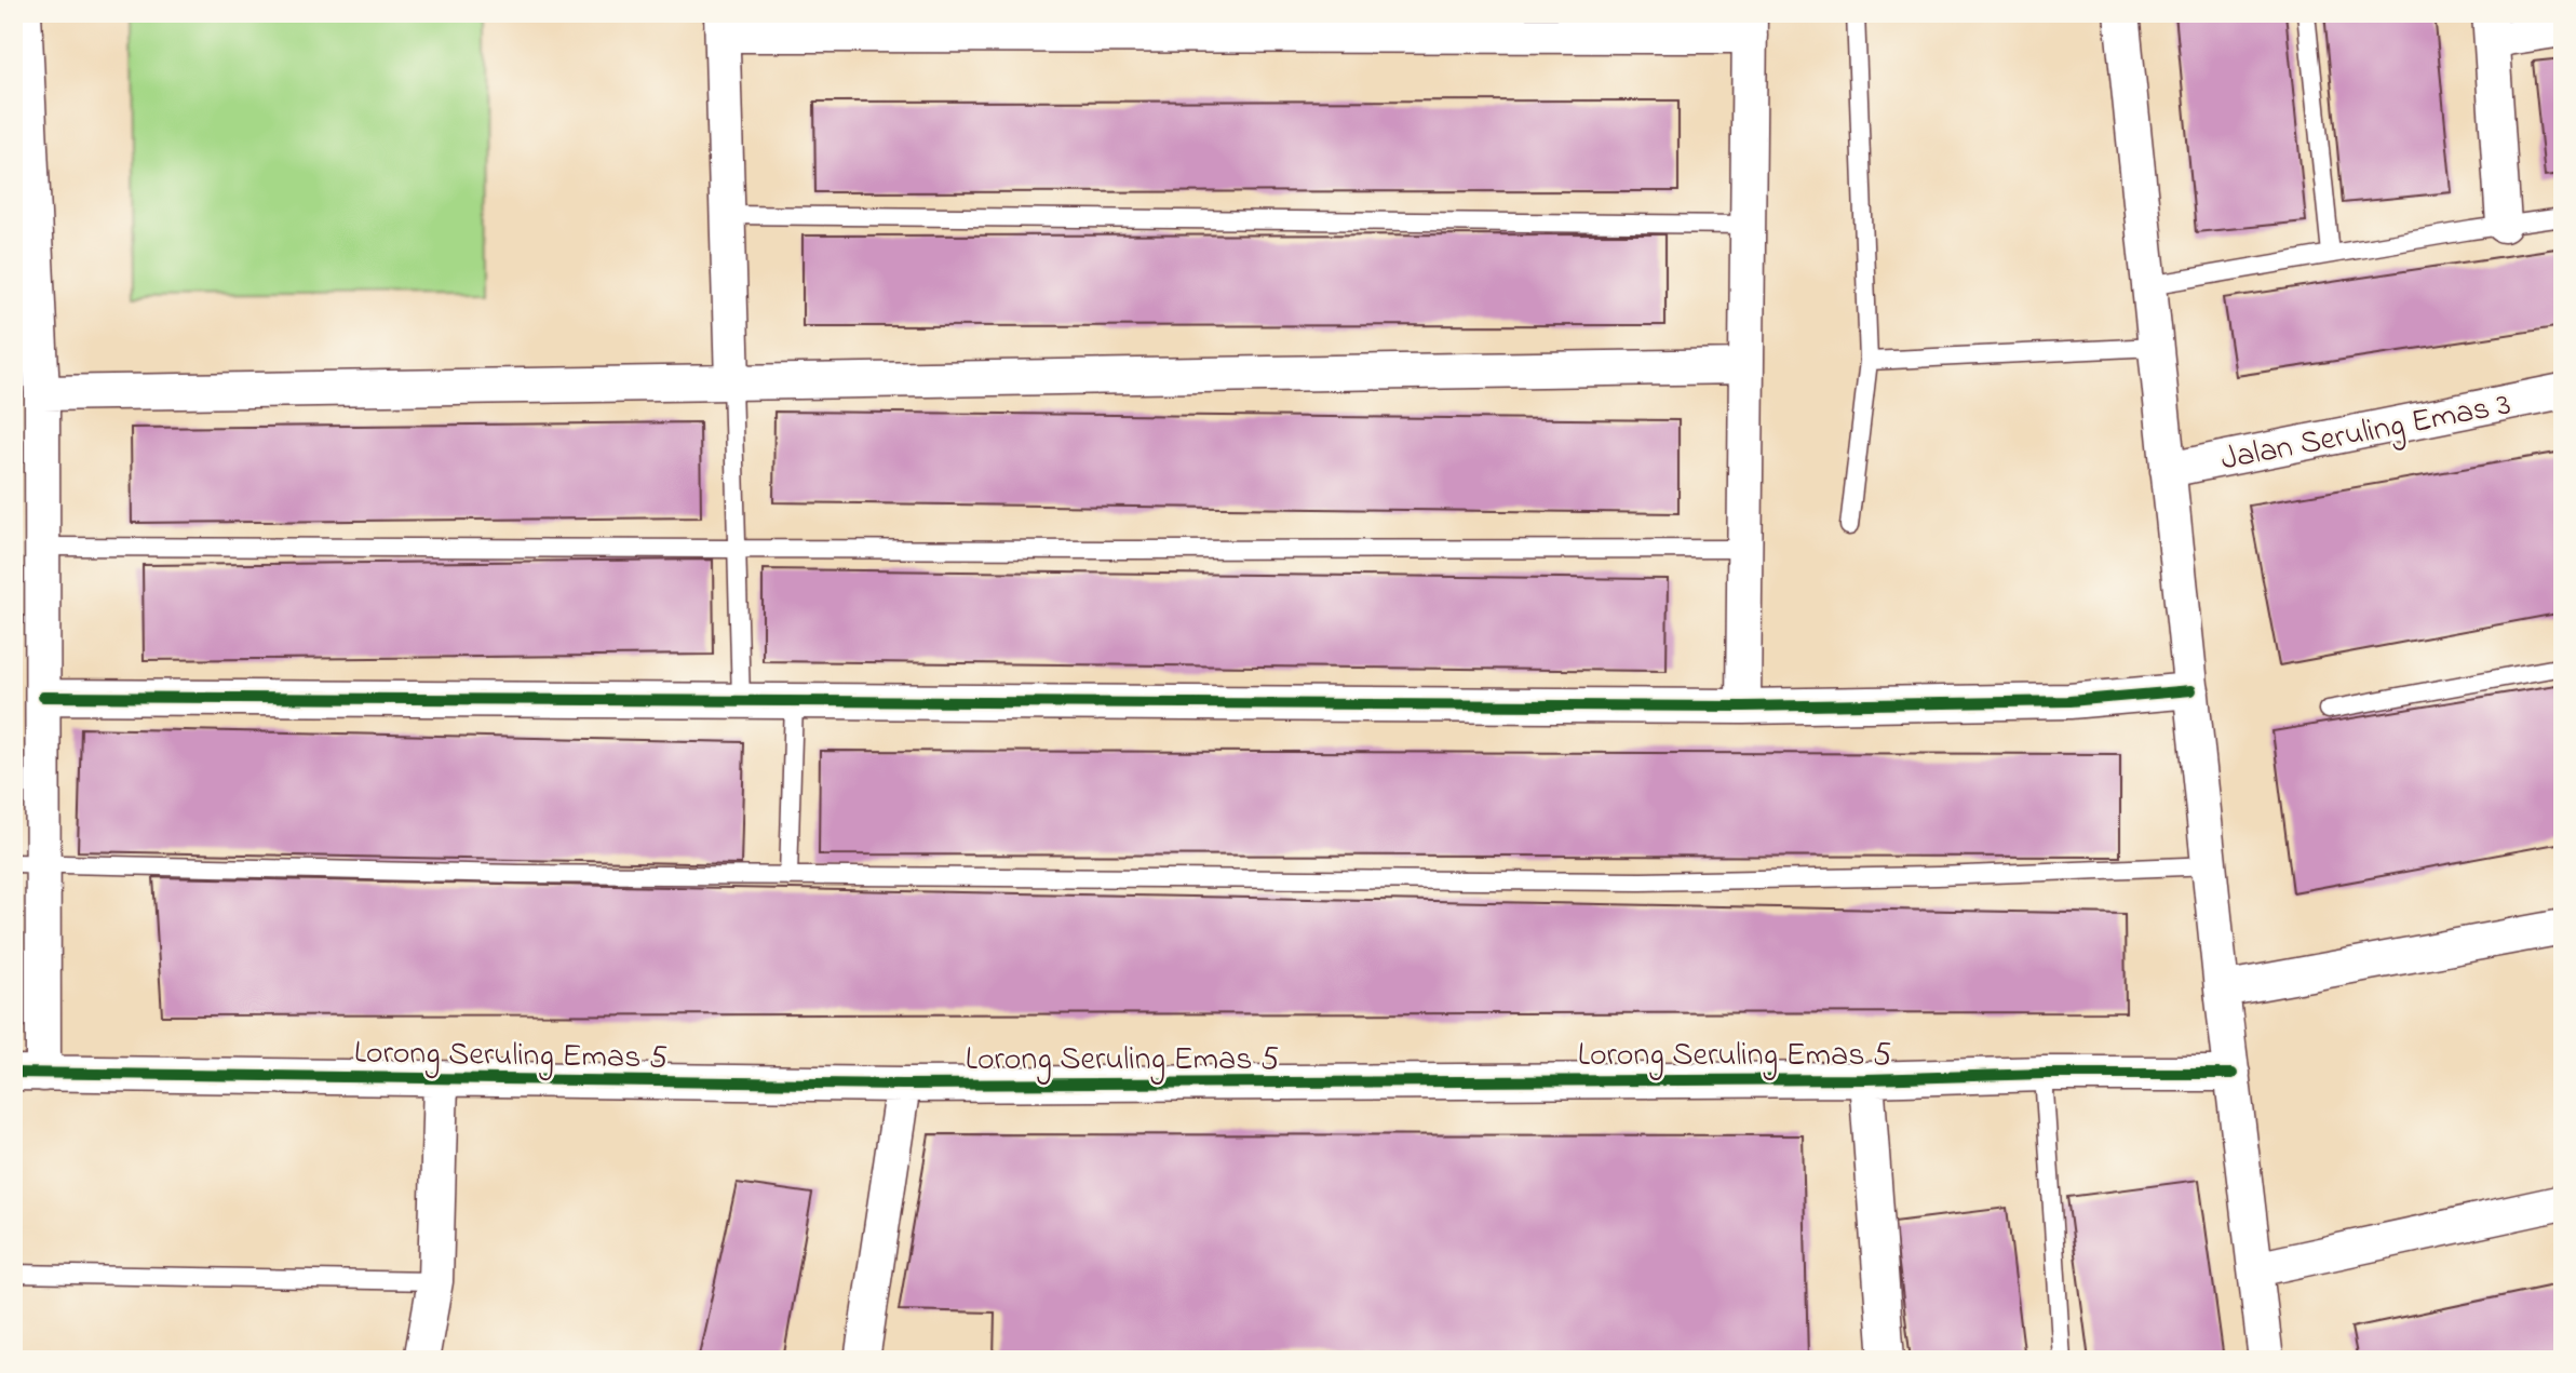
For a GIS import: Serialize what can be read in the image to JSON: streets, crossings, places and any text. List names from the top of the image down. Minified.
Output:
{"streets":{"street":["Jalan Seruling Emas 3","Lorong Seruling Emas 5"]}}
